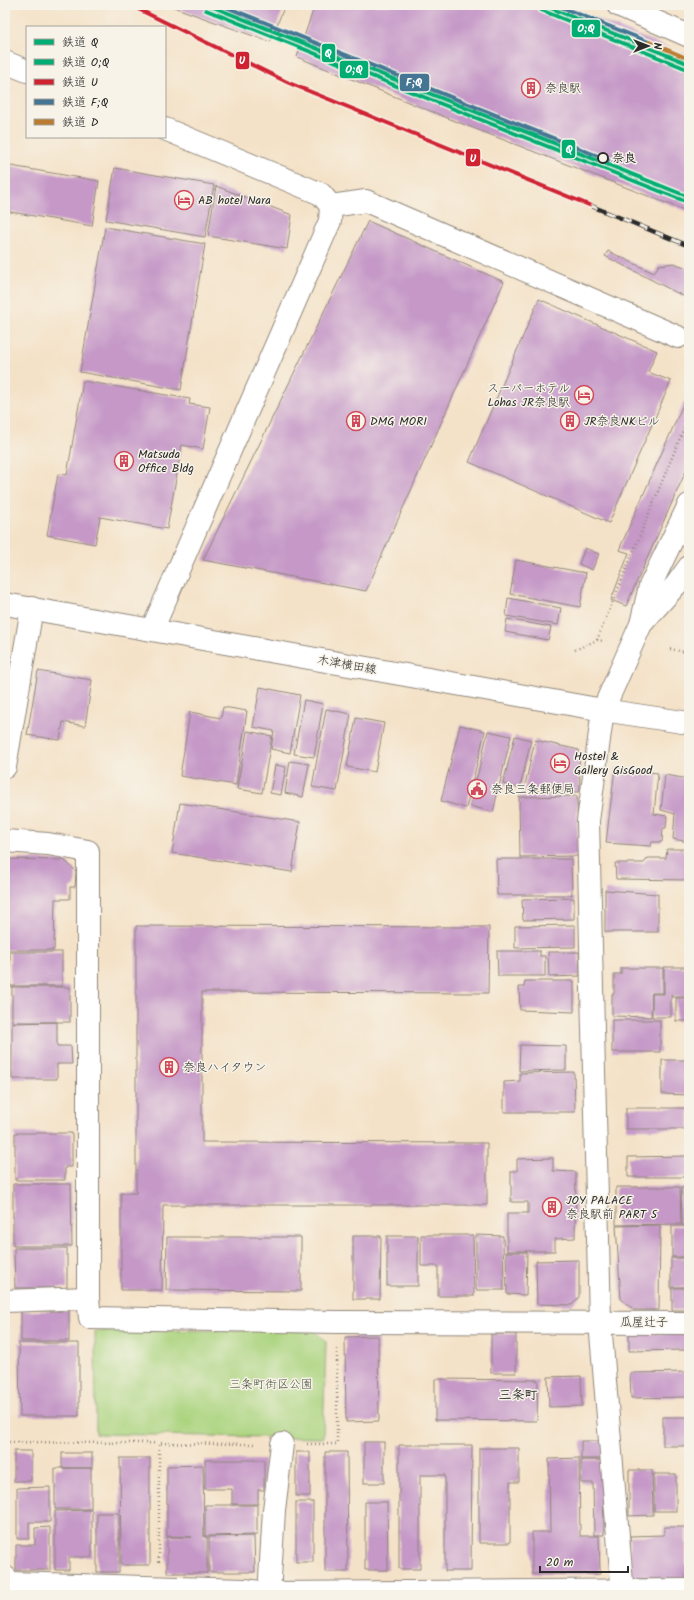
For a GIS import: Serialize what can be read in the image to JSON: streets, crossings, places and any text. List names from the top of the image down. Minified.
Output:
{"streets":{"street":["木津横田線","瓜屋辻子"]},"districts":["三条町"],"parks":["三条町街区公園"],"places":{"building":["奈良駅","DMG MORI","JR奈良NKビル","Matsuda Office Bldg","奈良ハイタウン","JOY PALACE 奈良駅前 PART 5"],"other":["奈良"],"hotel":["AB hotel Nara","スーパーホテル Lohas JR奈良駅","Hostel & Gallery GisGood"],"public building":["奈良三条郵便局"]},"lines":["rail line Q","rail line U","rail line F;Q","rail line O;Q","rail line D"],"legend":["鉄道 Q","鉄道 O;Q","鉄道 U","鉄道 F;Q","鉄道 D"],"scale_bar":"20 m","north":"right"}
